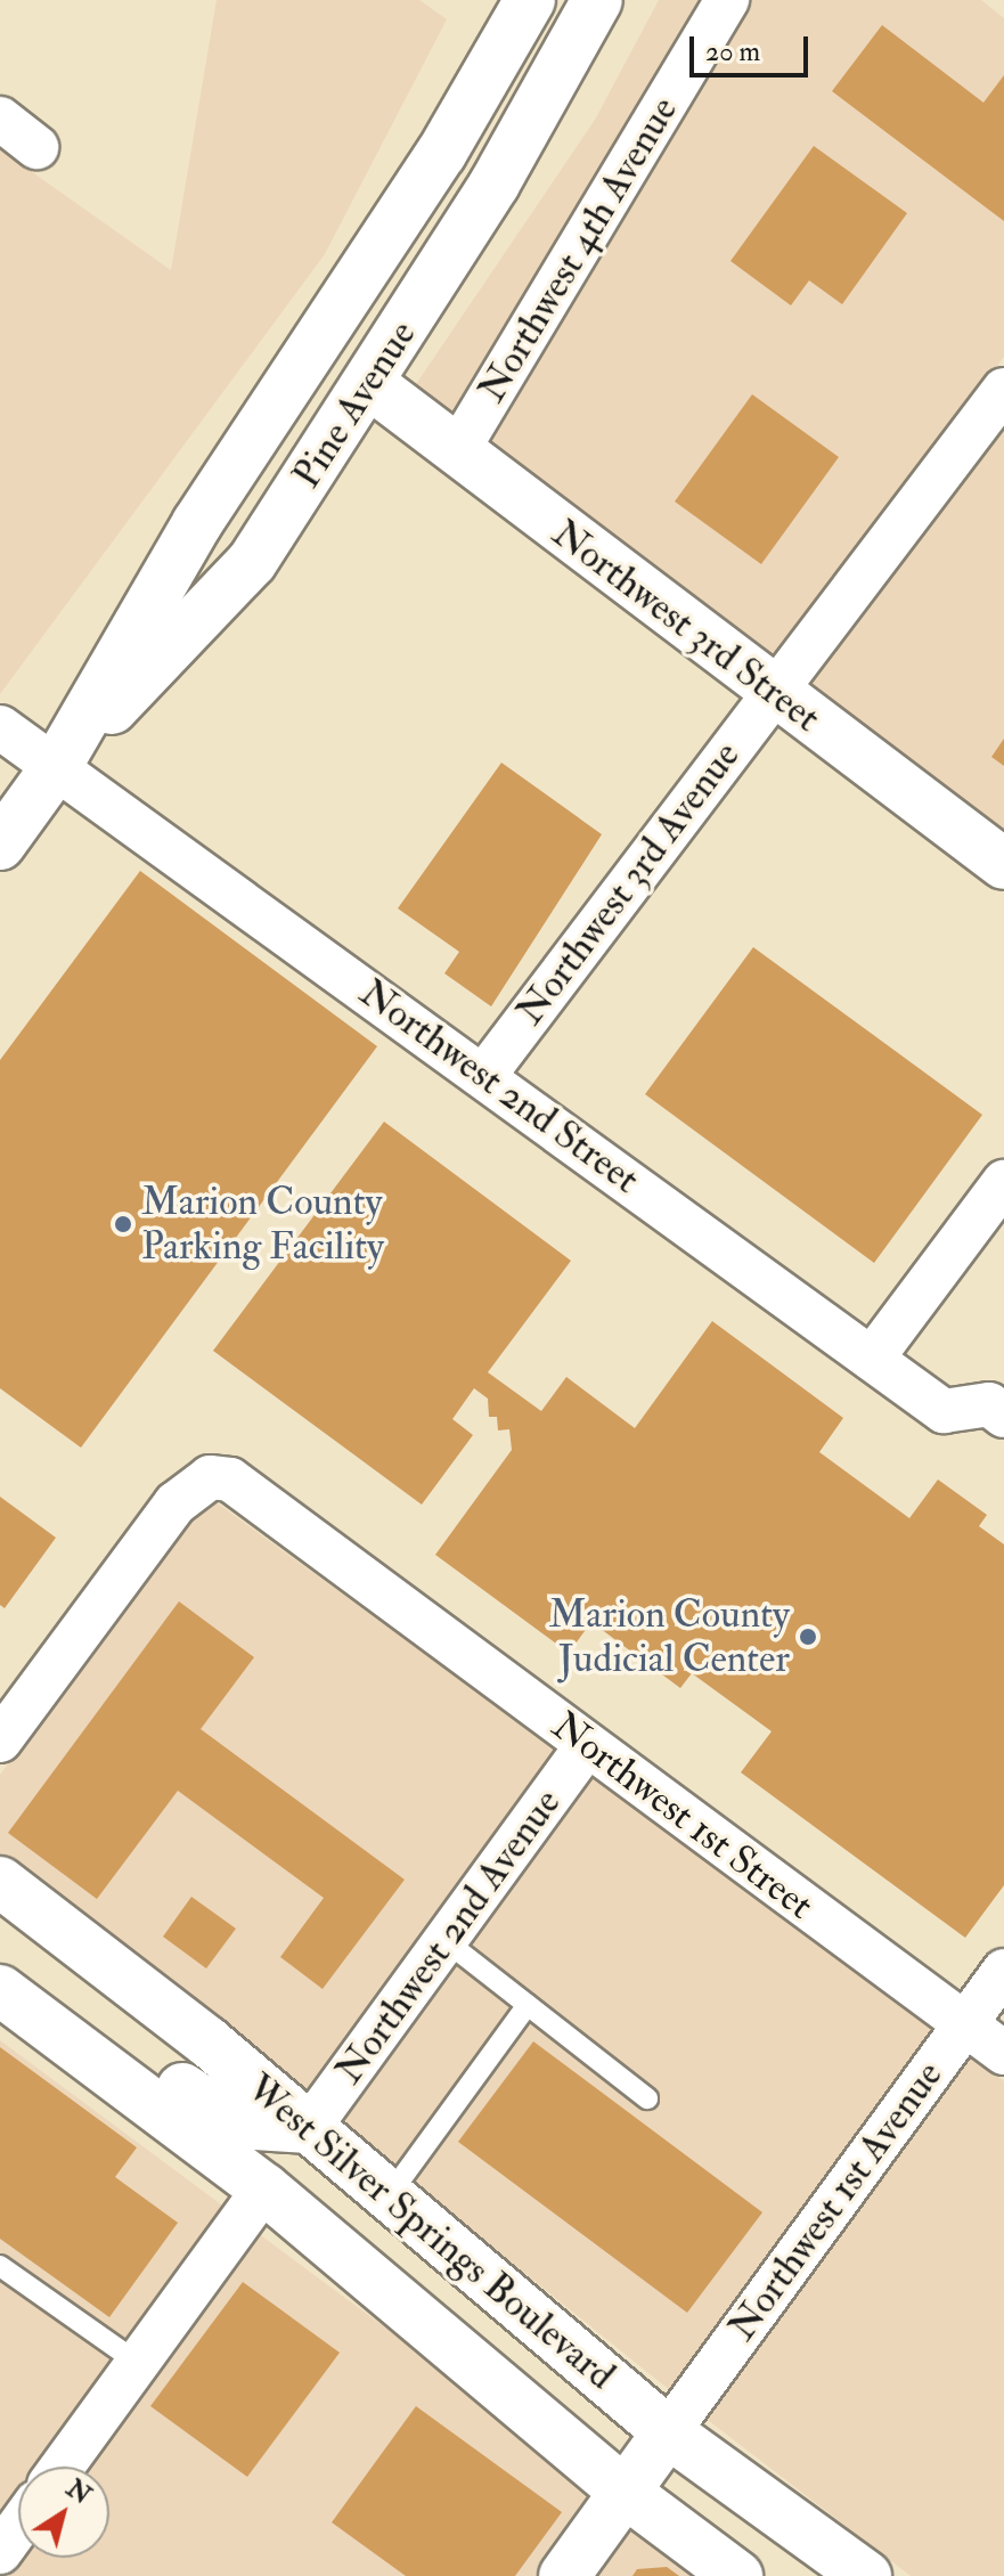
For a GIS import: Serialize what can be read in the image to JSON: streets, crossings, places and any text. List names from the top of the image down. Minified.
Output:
{"streets":{"main road":["Pine Avenue","Northwest 3rd Street","West Silver Springs Boulevard"],"street":["Northwest 4th Avenue","Northwest 3rd Avenue","Northwest 2nd Street","Northwest 1st Street","Northwest 2nd Avenue","Northwest 1st Avenue"]},"crossings":[["Northwest 4th Avenue","Northwest 3rd Street"],["Pine Avenue","Northwest 3rd Street"],["Pine Avenue","Northwest 2nd Street"],["Northwest 3rd Street","Northwest 3rd Avenue"],["Northwest 3rd Avenue","Northwest 2nd Street"],["Northwest 1st Street","Northwest 2nd Avenue"],["Northwest 1st Street","Northwest 1st Avenue"],["Northwest 2nd Avenue","West Silver Springs Boulevard"],["Northwest 1st Avenue","West Silver Springs Boulevard"]],"places":["Marion County Parking Facility","Marion County Judicial Center"],"scale_bar":"20 m","north":"top right"}
